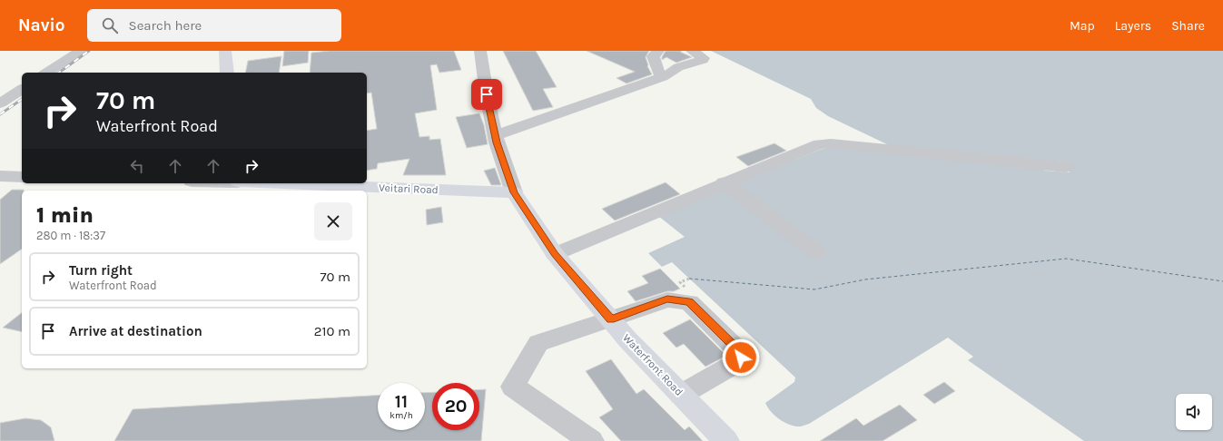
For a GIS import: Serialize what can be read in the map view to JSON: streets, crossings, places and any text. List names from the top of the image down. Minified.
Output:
{"streets":{"main road":["Veitari Road","Waterfront Road"]},"crossings":[["Veitari Road","Waterfront Road"]],"page":{"header":"Navio","search":"Search here","nav":["Map","Layers","Share"],"turn":["70 m","Waterfront Road"],"heading":["1 min","280 m · 18:37"],"list":[{"name":"Turn right","note":"Waterfront Road","value":"70 m"},{"name":"Arrive at destination","value":"210 m"}],"speed":"11 km/h","limit":"20"}}
